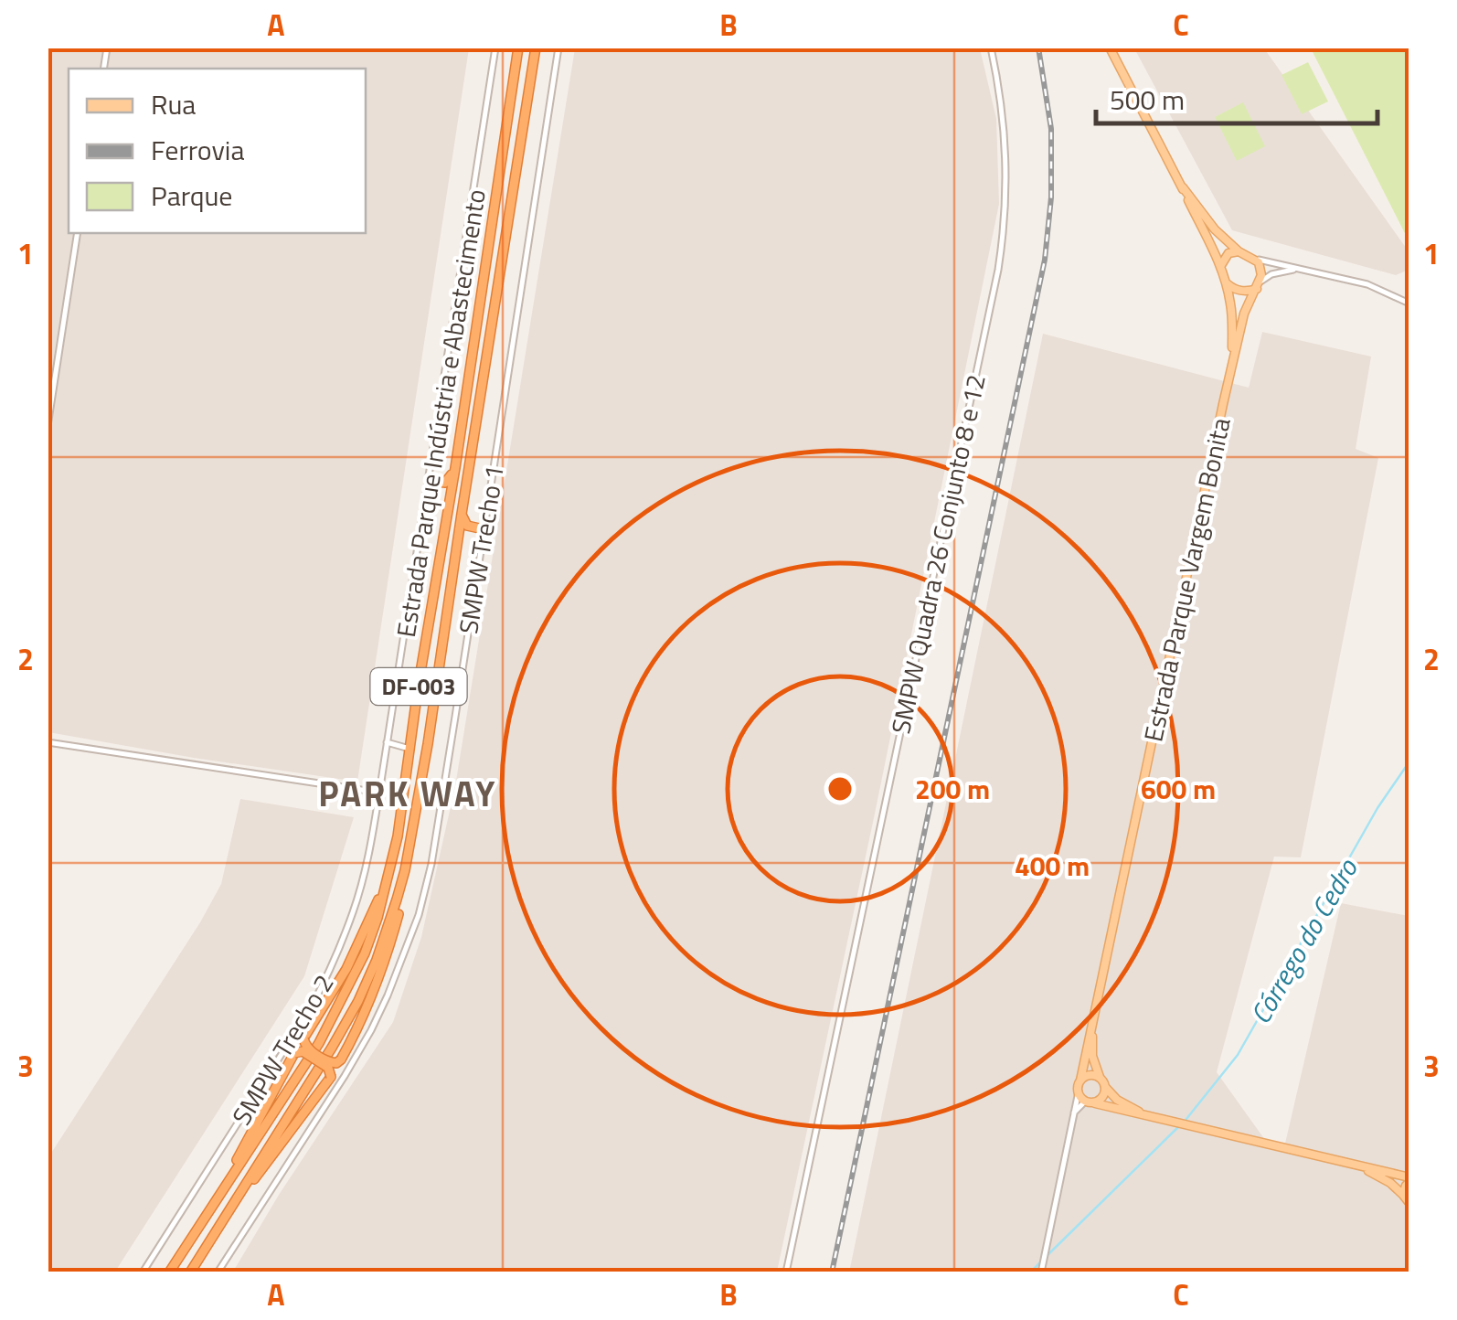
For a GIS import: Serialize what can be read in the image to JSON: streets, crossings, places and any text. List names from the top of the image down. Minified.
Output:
{"streets":{"highway":["Estrada Parque Indústria e Abastecimento","DF-003"],"main road":["Estrada Parque Vargem Bonita"],"street":["SMPW Trecho 1","SMPW Quadra 26 Conjunto 8 e 12","SMPW Trecho 2"]},"districts":["PARK WAY"],"water":["Córrego do Cedro"],"legend":["Rua","Ferrovia","Parque"],"scale_bar":"500 m","grid":{"columns":["A","B","C"],"rows":["1","2","3"]},"rings":["200 m","600 m","400 m"]}
